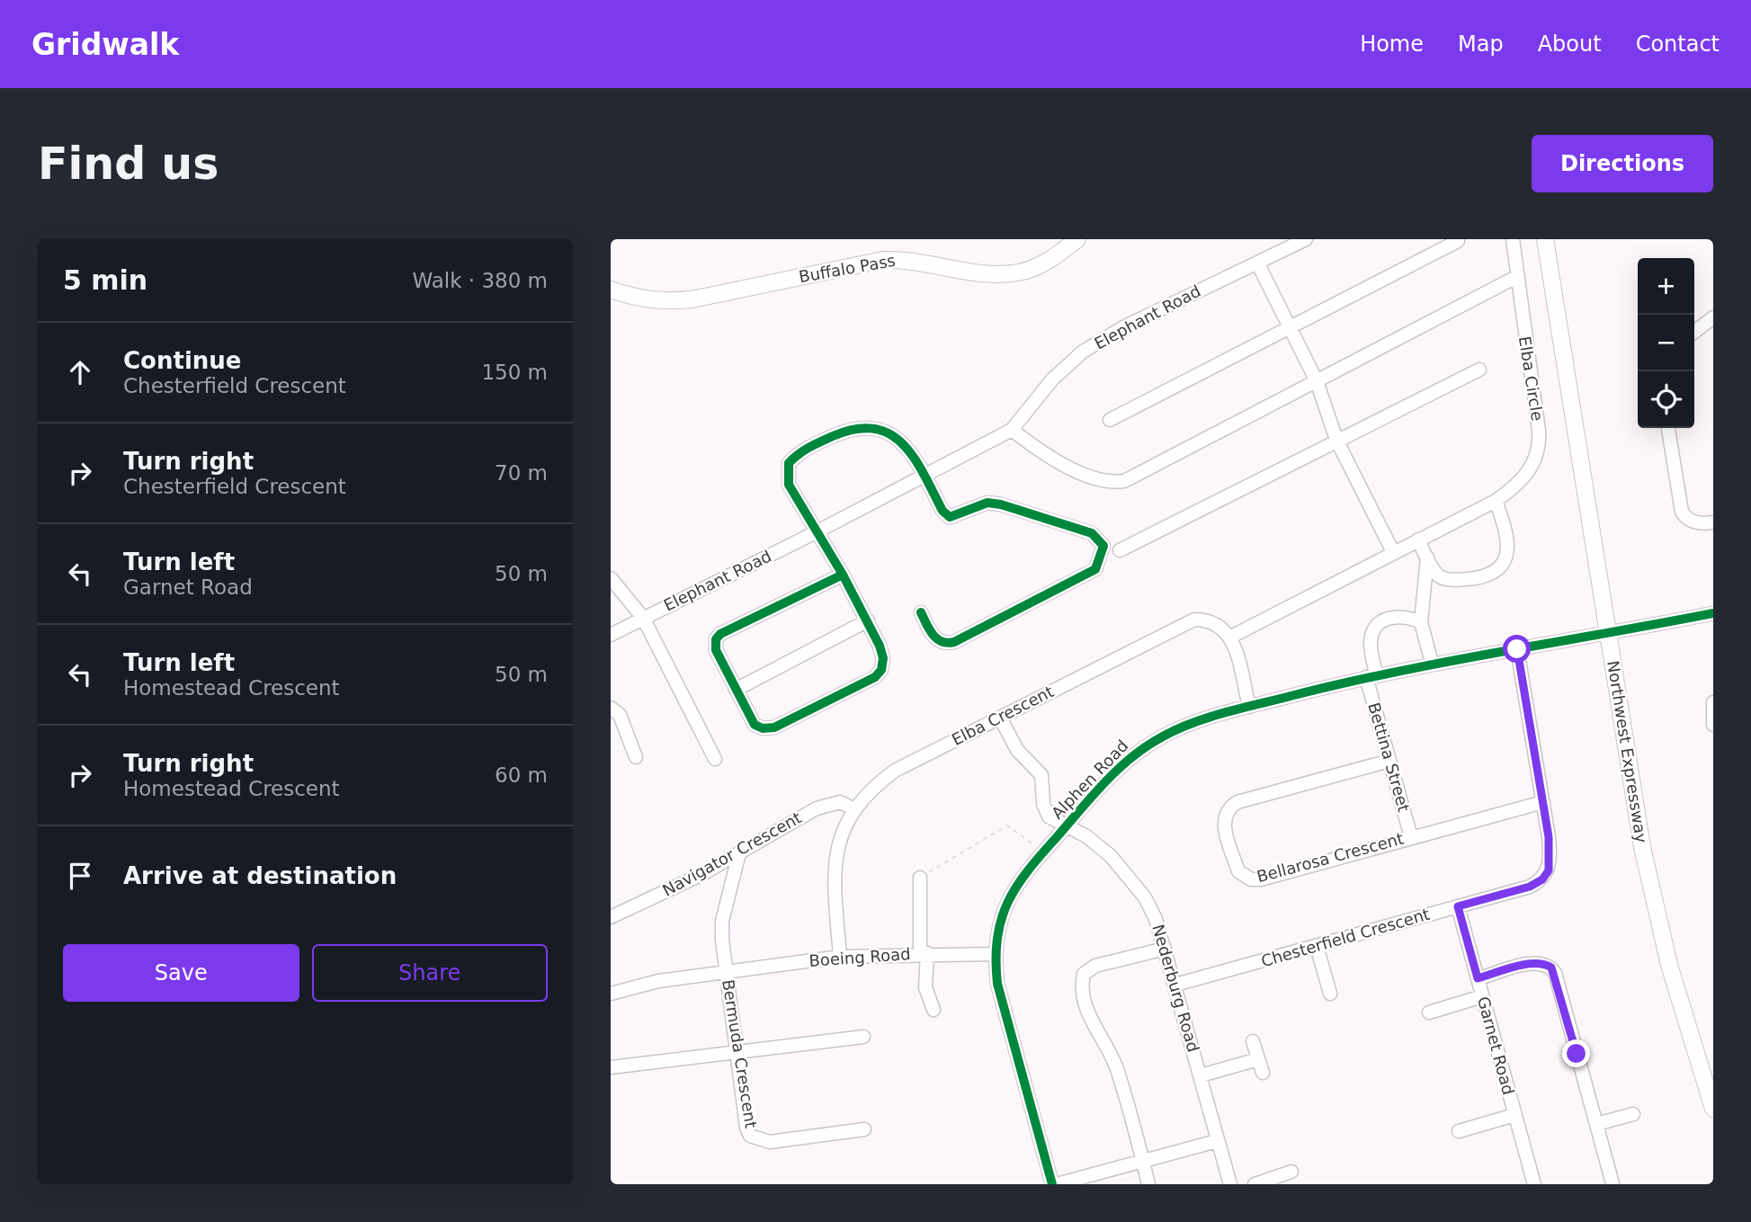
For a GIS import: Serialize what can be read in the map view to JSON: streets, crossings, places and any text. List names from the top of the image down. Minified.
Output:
{"streets":{"main road":["Buffalo Pass","Northwest Expressway"],"street":["Elephant Road","Elba Circle","Elba Crescent","Bettina Street","Alphen Road","Navigator Crescent","Bellarosa Crescent","Chesterfield Crescent","Boeing Road","Nederburg Road","Garnet Road","Bermuda Crescent"]},"crossings":[["Elba Circle","Elba Crescent"],["Elba Crescent","Navigator Crescent"],["Elba Crescent","Boeing Road"],["Elba Crescent","Nederburg Road"],["Northwest Expressway","Alphen Road"],["Bettina Street","Alphen Road"],["Bettina Street","Bellarosa Crescent"],["Alphen Road","Chesterfield Crescent"],["Alphen Road","Boeing Road"],["Alphen Road","Nederburg Road"],["Navigator Crescent","Bermuda Crescent"],["Bellarosa Crescent","Chesterfield Crescent"],["Chesterfield Crescent","Nederburg Road"],["Chesterfield Crescent","Garnet Road"],["Boeing Road","Bermuda Crescent"]],"page":{"header":"Gridwalk","nav":["Home","Map","About","Contact"],"buttons":["Directions",["Save","Share"]],"title":"Find us","heading":["5 min","Walk · 380 m"],"map_buttons":["+","−"],"list":[["Continue","Chesterfield Crescent","150 m"],["Turn right","Chesterfield Crescent","70 m"],["Turn left","Garnet Road","50 m"],["Turn left","Homestead Crescent","50 m"],["Turn right","Homestead Crescent","60 m"],"Arrive at destination"]}}
